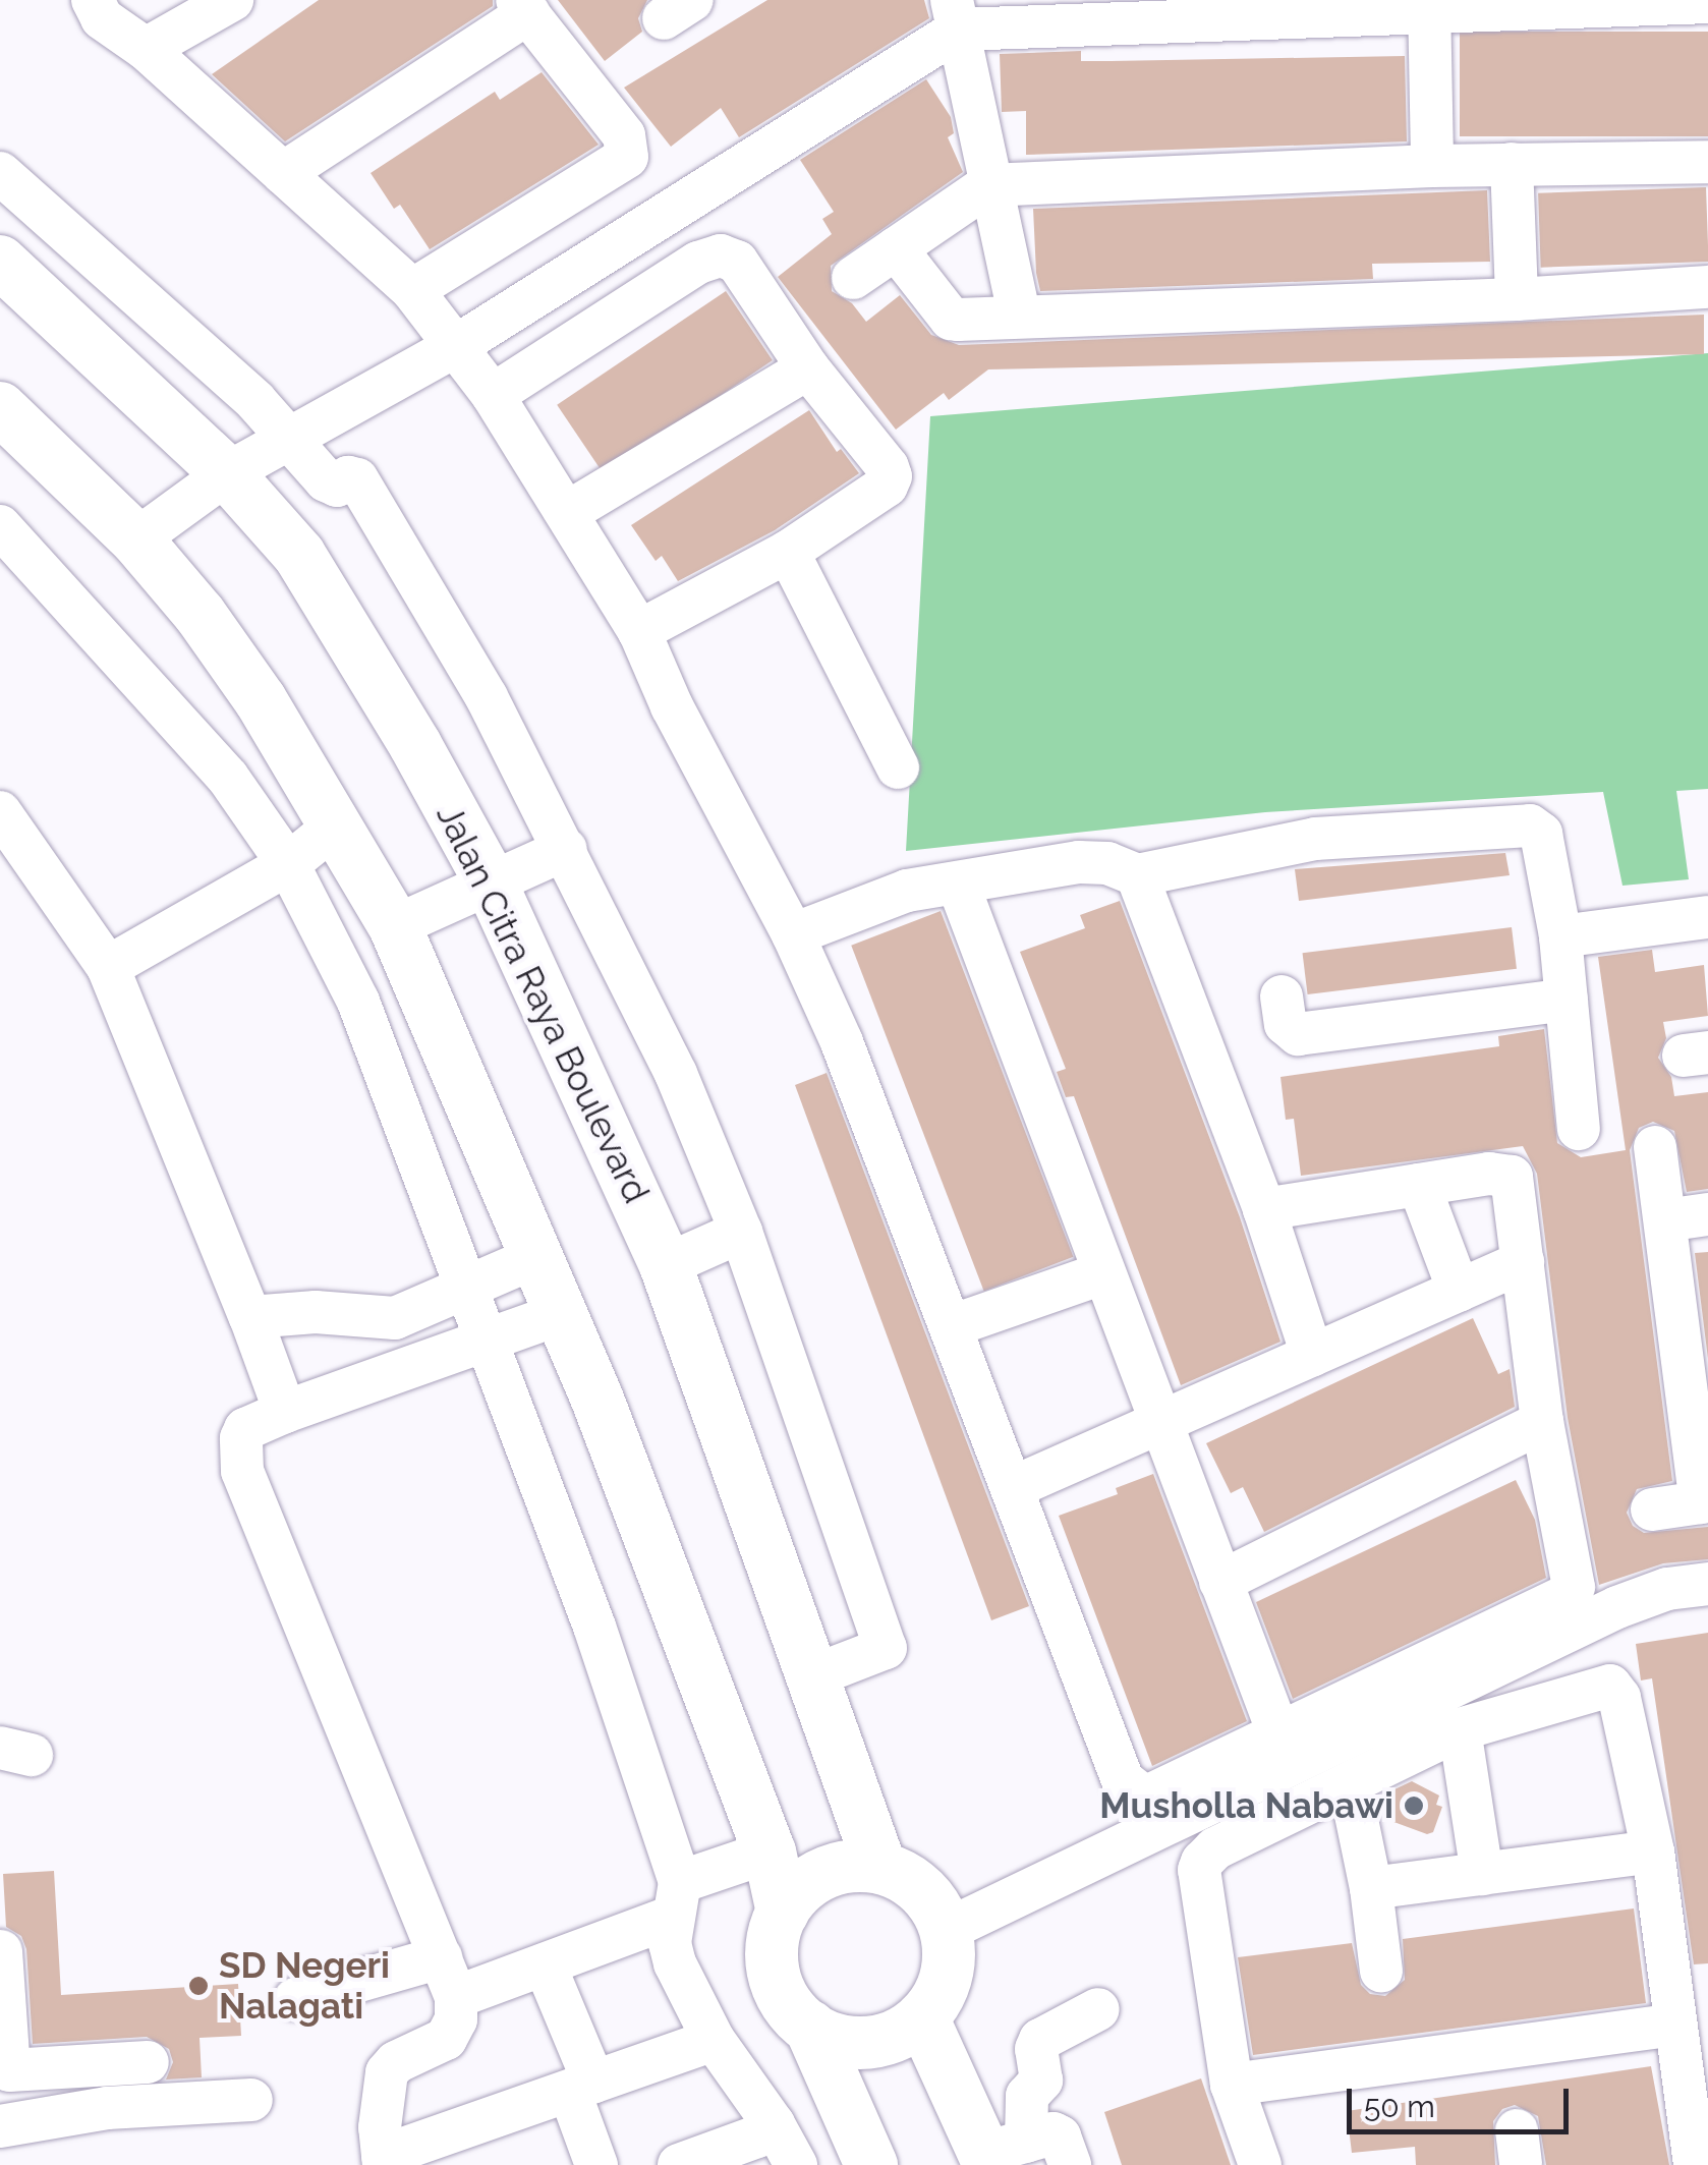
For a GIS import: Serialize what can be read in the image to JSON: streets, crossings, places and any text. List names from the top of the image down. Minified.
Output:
{"streets":{"main road":["Jalan Citra Raya Boulevard"]},"places":["Musholla Nabawi","SD Negeri Nalagati"],"scale_bar":"50 m"}
